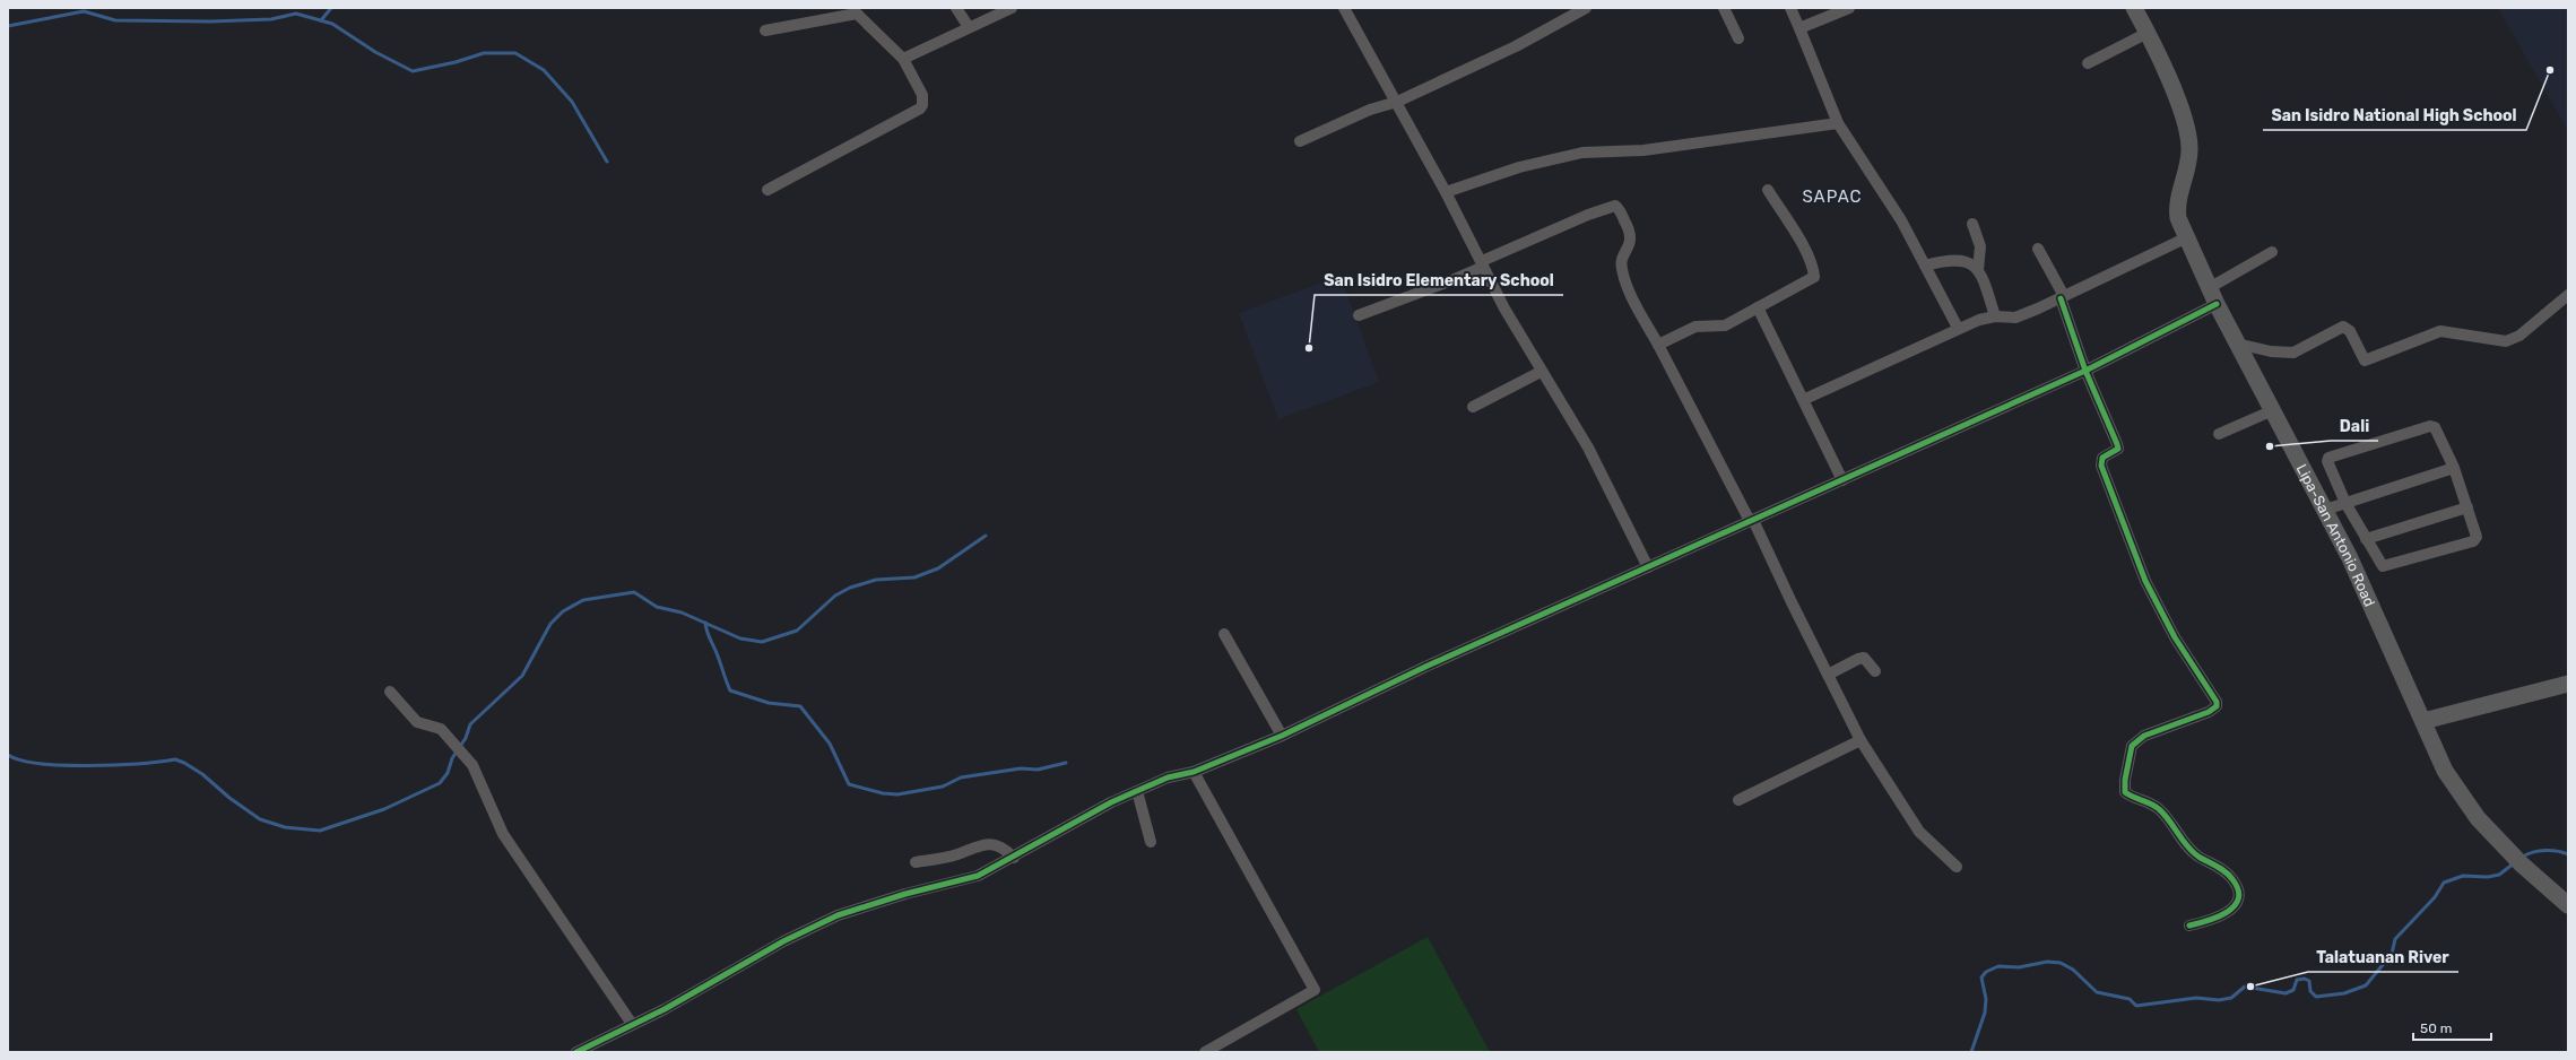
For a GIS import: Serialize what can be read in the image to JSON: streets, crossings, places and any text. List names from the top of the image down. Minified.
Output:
{"streets":{"main road":["Lipa-San Antonio Road"]},"districts":["SAPAC"],"places":["San Isidro National High School","San Isidro Elementary School","Dali","Talatuanan River"],"scale_bar":"50 m"}
